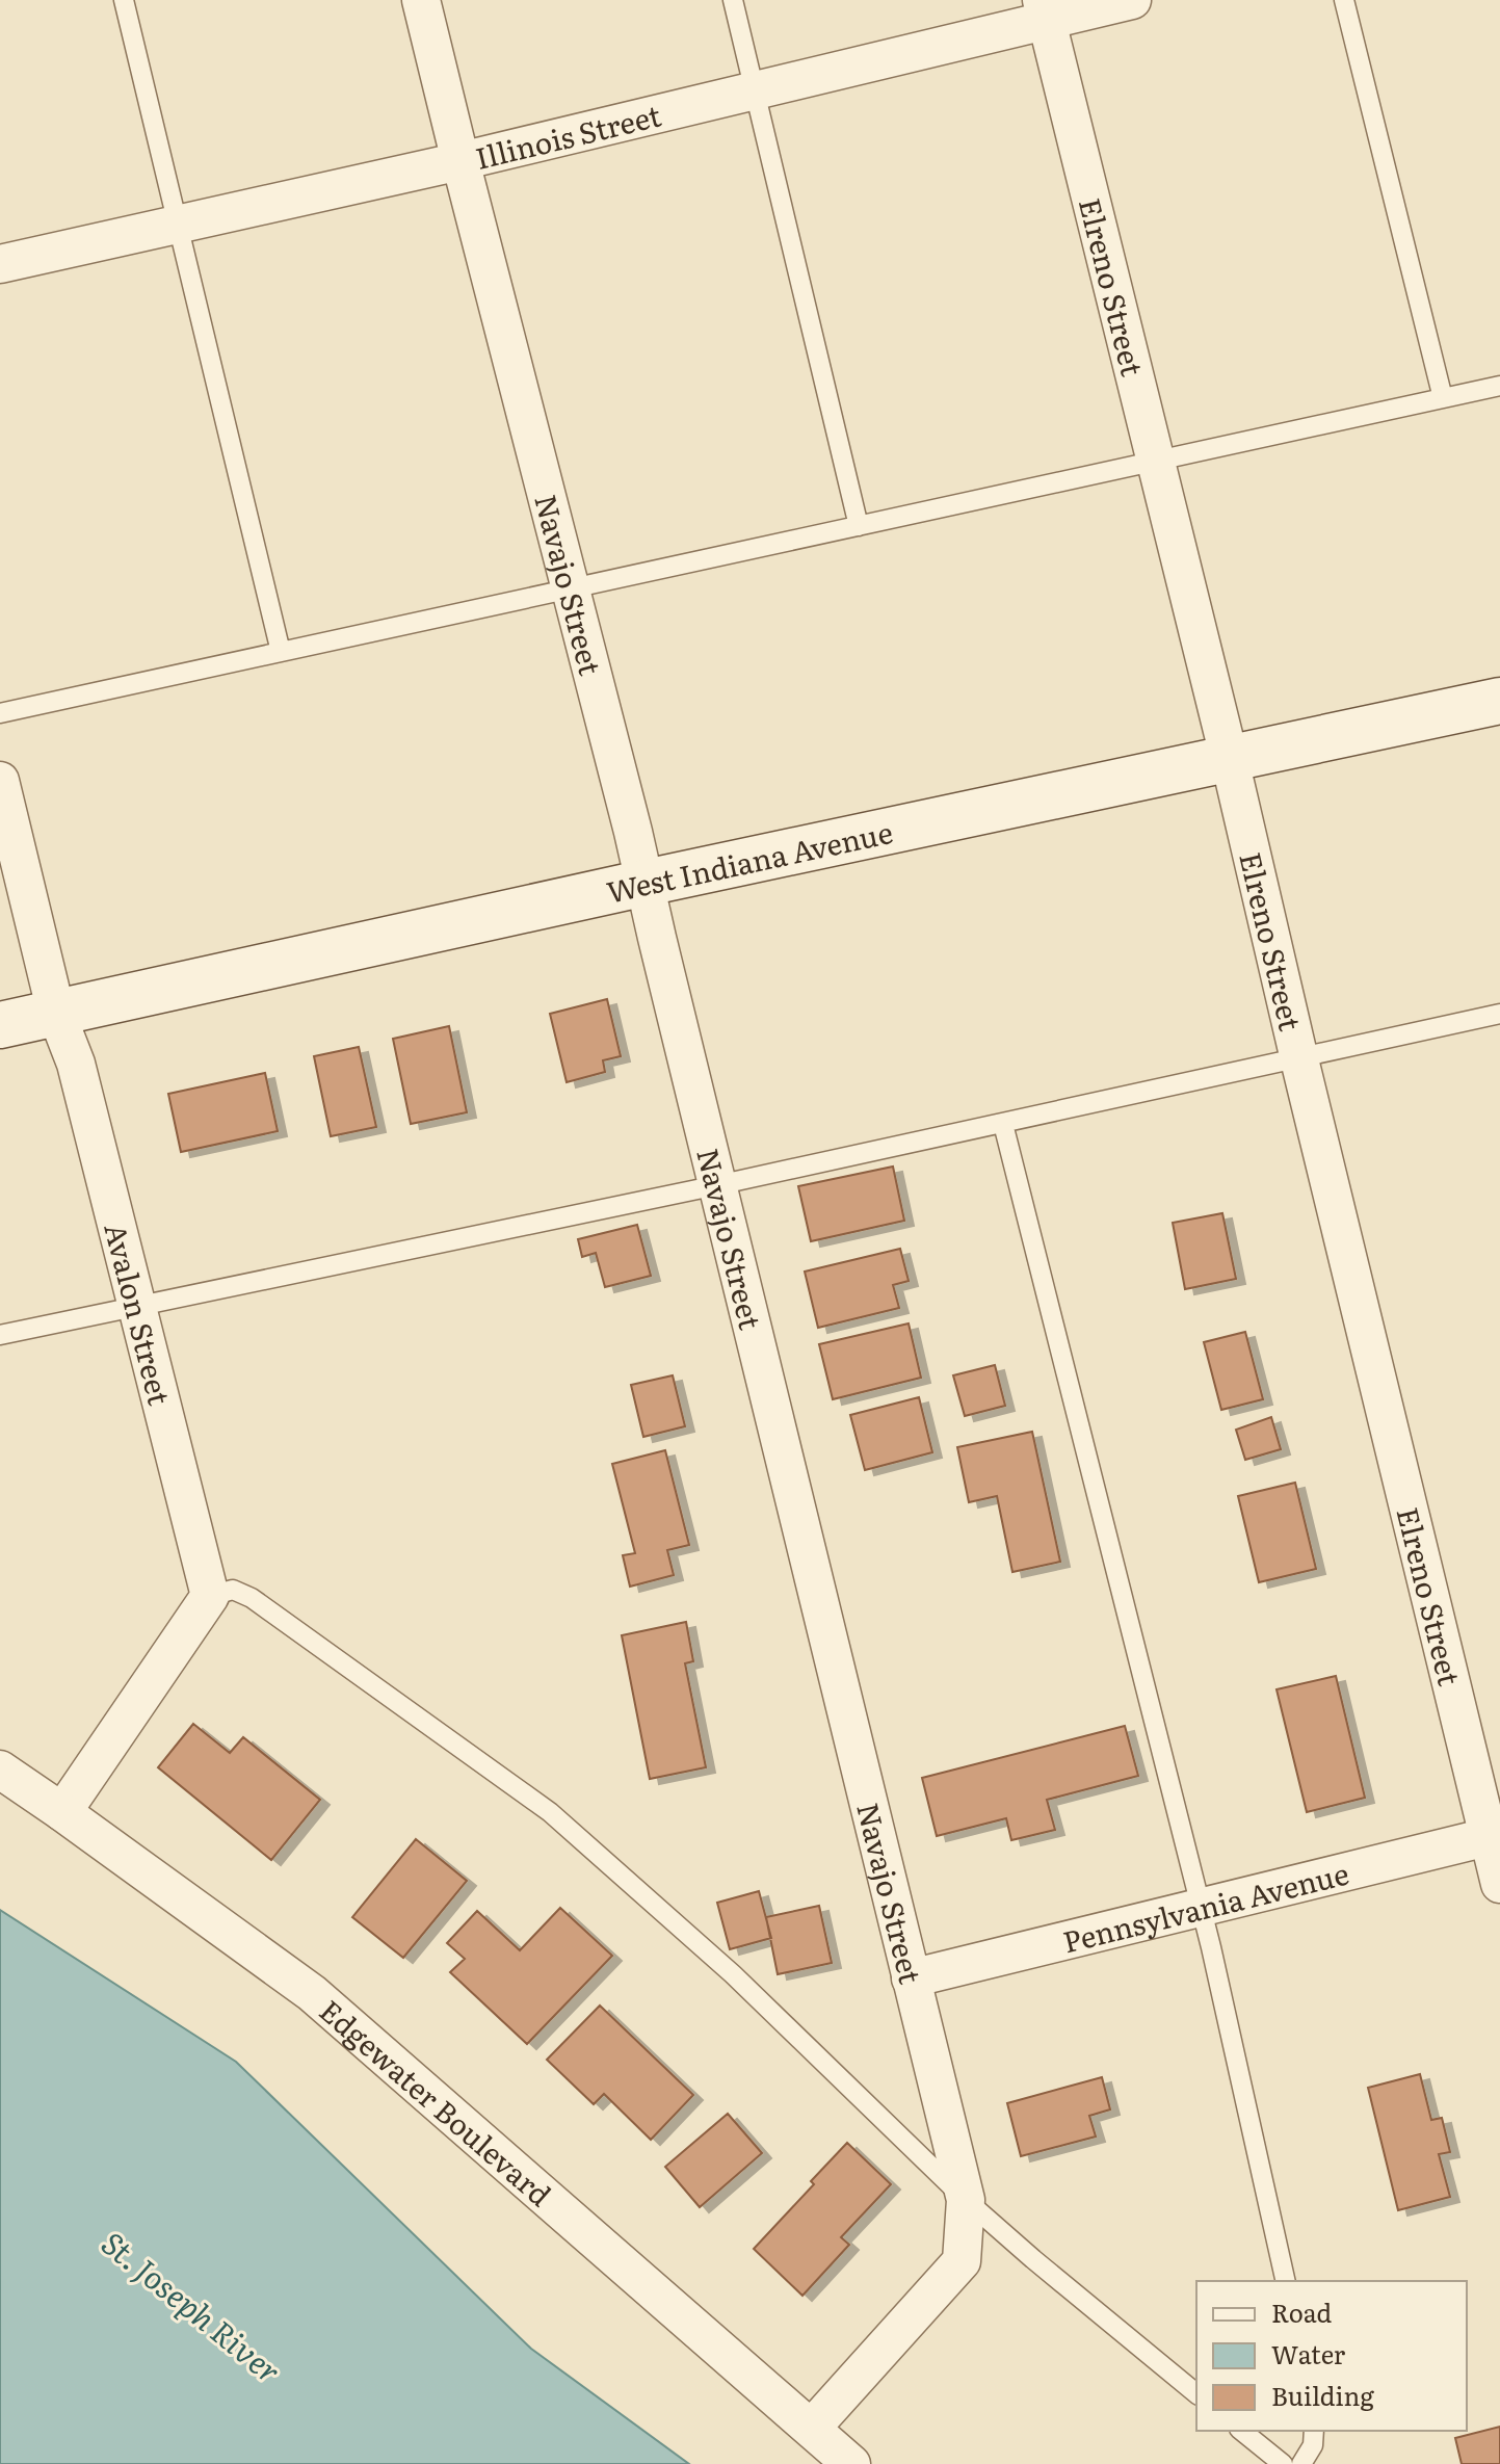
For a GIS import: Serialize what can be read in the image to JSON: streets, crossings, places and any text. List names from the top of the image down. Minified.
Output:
{"streets":{"street":["Illinois Street","Elreno Street","Navajo Street","West Indiana Avenue","Avalon Street","Pennsylvania Avenue","Edgewater Boulevard"]},"crossings":[["Illinois Street","Elreno Street"],["Illinois Street","Navajo Street"],["Elreno Street","West Indiana Avenue"],["Elreno Street","Pennsylvania Avenue"],["Navajo Street","West Indiana Avenue"],["Navajo Street","Pennsylvania Avenue"],["Navajo Street","Edgewater Boulevard"],["West Indiana Avenue","Avalon Street"]],"water":["St. Joseph River"],"legend":["Road","Water","Building"]}
